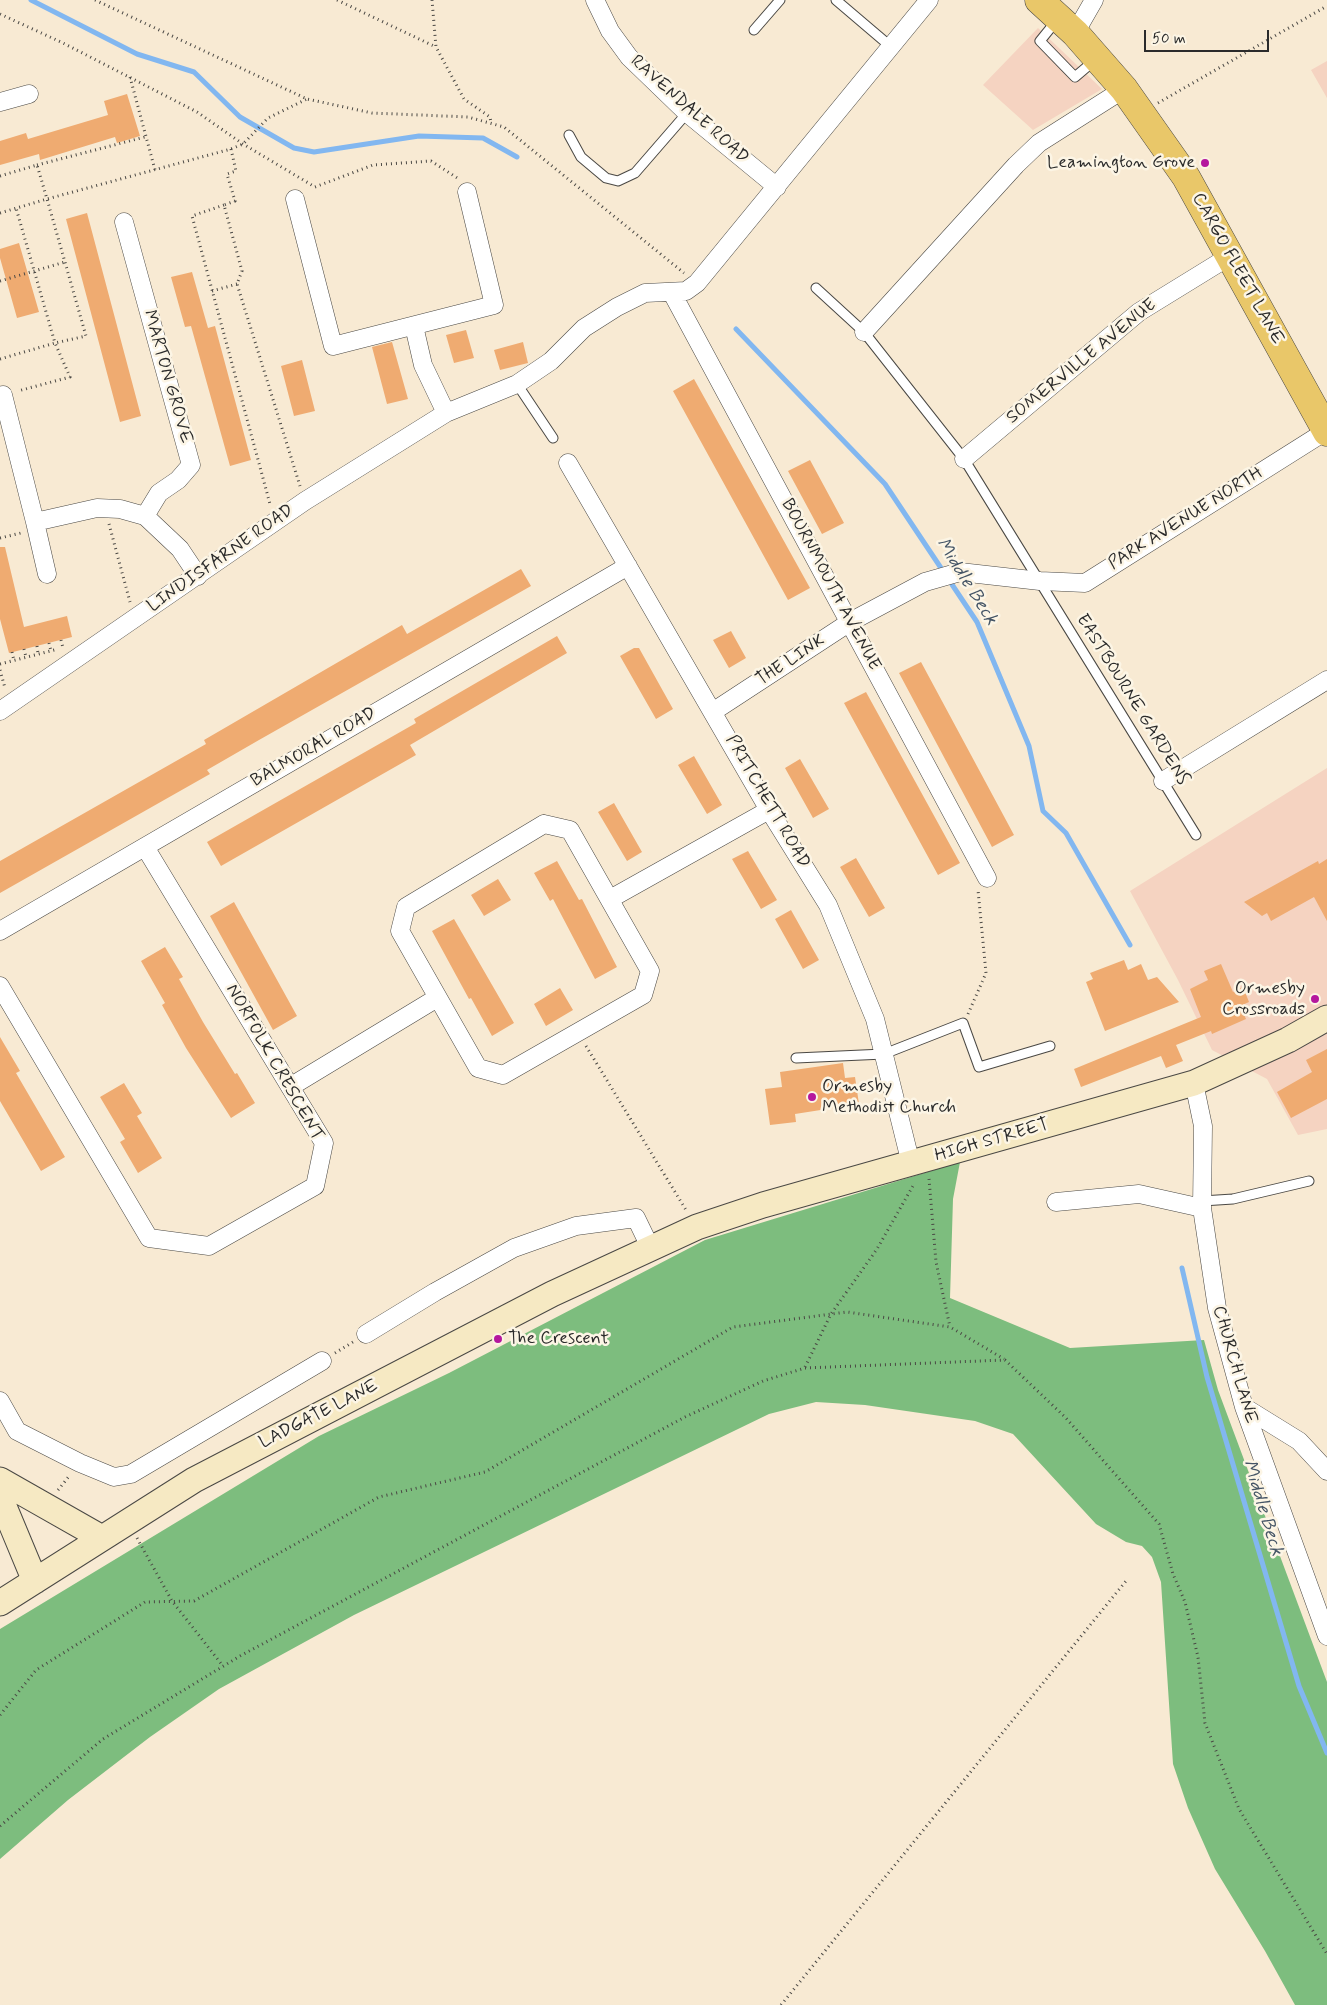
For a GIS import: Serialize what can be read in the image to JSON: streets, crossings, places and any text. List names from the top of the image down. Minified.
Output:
{"streets":{"main road":["CARGO FLEET LANE","HIGH STREET","LADGATE LANE"],"street":["RAVENDALE ROAD","SOMERVILLE AVENUE","MARTON GROVE","PARK AVENUE NORTH","LINDISFARNE ROAD","BOURNMOUTH AVENUE","THE LINK","BALMORAL ROAD","PRITCHETT ROAD","NORFOLK CRESCENT","CHURCH LANE"],"lane":["EASTBOURNE GARDENS"]},"crossings":[["CARGO FLEET LANE","SOMERVILLE AVENUE"],["CARGO FLEET LANE","PARK AVENUE NORTH"],["SOMERVILLE AVENUE","EASTBOURNE GARDENS"],["PARK AVENUE NORTH","THE LINK"],["PARK AVENUE NORTH","EASTBOURNE GARDENS"],["LINDISFARNE ROAD","BOURNMOUTH AVENUE"],["BOURNMOUTH AVENUE","THE LINK"],["THE LINK","EASTBOURNE GARDENS"],["THE LINK","PRITCHETT ROAD"],["BALMORAL ROAD","PRITCHETT ROAD"],["BALMORAL ROAD","NORFOLK CRESCENT"],["PRITCHETT ROAD","HIGH STREET"],["HIGH STREET","CHURCH LANE"],["HIGH STREET","LADGATE LANE"]],"water":["Middle Beck"],"places":["Leamington Grove","Ormesby Crossroads","Ormesby Methodist Church","The Crescent"],"scale_bar":"50 m"}
